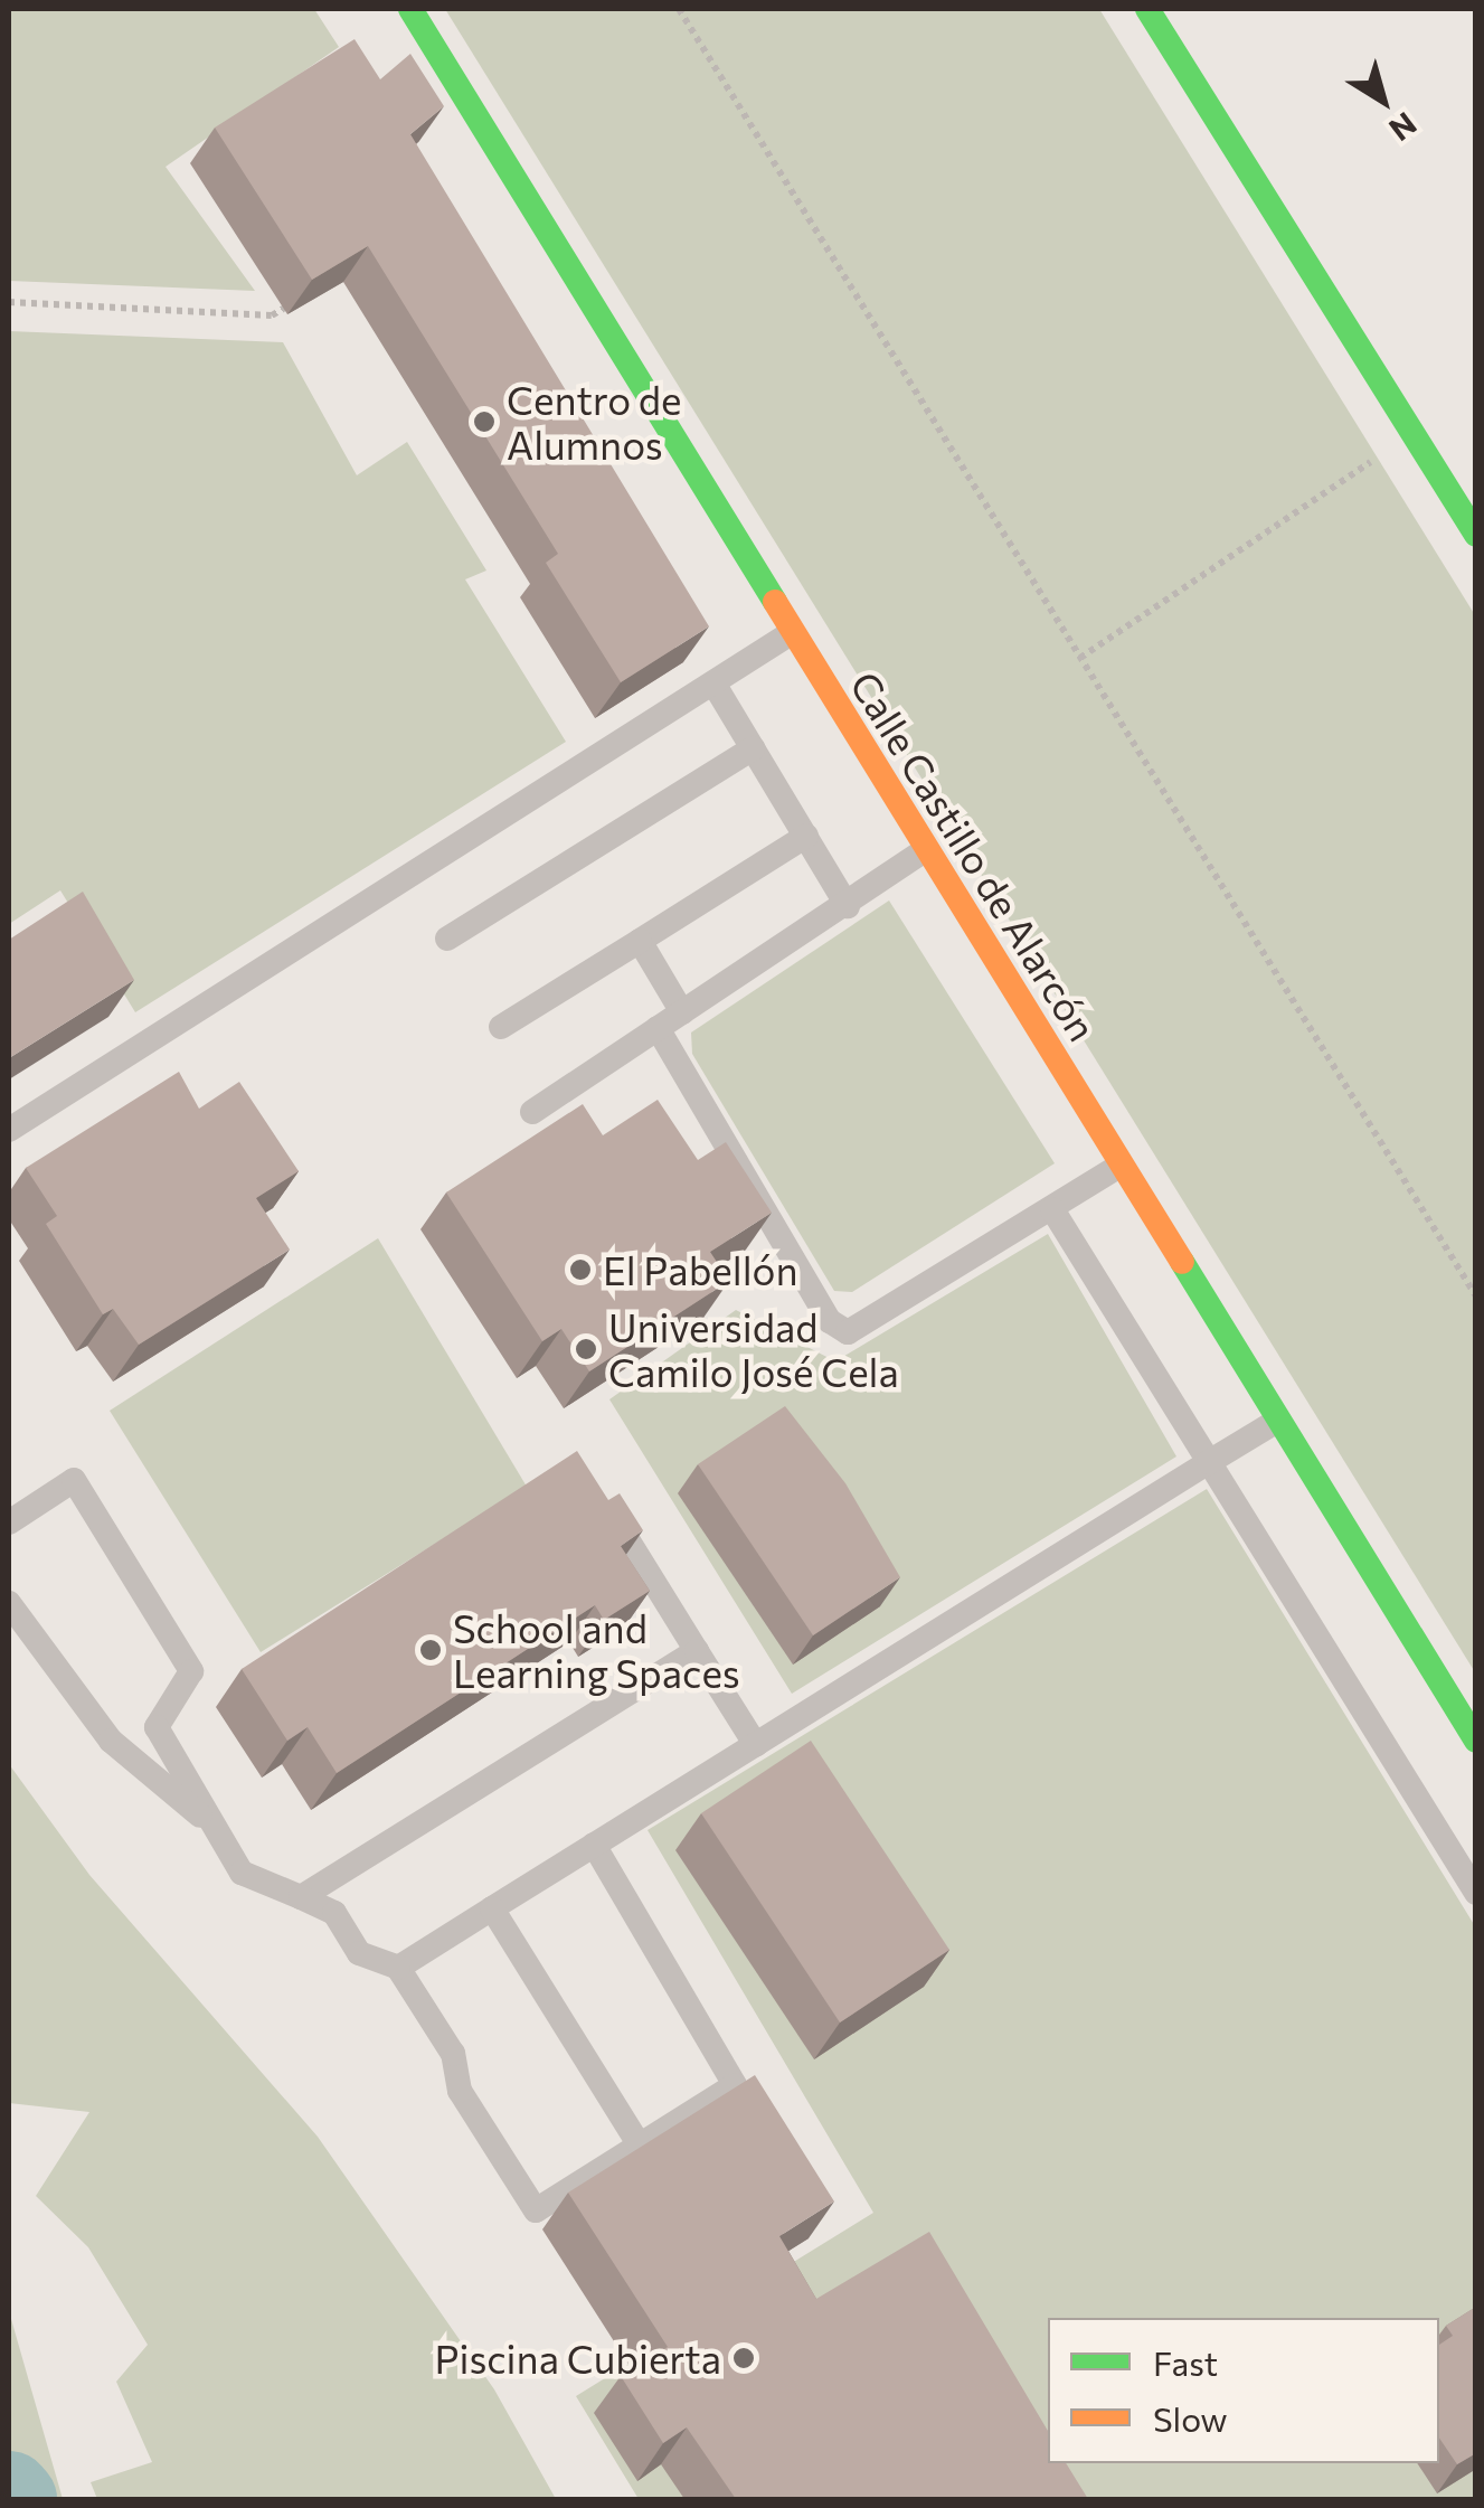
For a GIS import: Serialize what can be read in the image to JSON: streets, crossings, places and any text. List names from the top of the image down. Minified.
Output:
{"streets":{"street":["Calle Castillo de Alarcón"]},"places":["Centro de Alumnos","El Pabellón","Universidad Camilo José Cela","School and Learning Spaces","Piscina Cubierta"],"legend":["Fast","Slow"],"north":"bottom right"}
